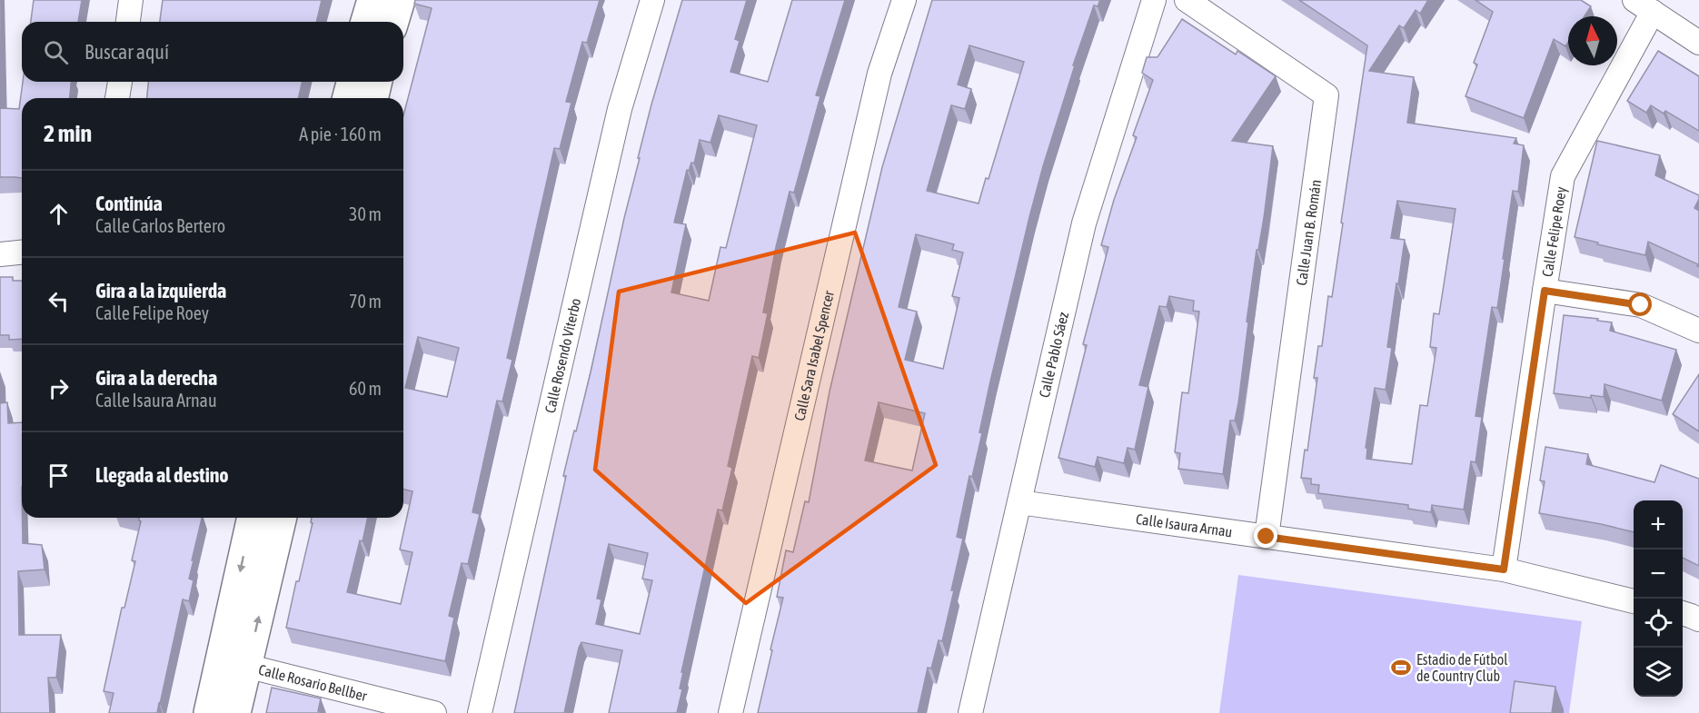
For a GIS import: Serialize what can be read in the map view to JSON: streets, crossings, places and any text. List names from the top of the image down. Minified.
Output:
{"streets":{"street":["Calle Felipe Roey","Calle Juan B. Román","Calle Pablo Sáez","Calle Sara Isabel Spencer","Calle Rosendo Viterbo","Calle Isaura Arnau","Calle Rosario Bellber"]},"crossings":[["Calle Felipe Roey","Calle Isaura Arnau"],["Calle Juan B. Román","Calle Isaura Arnau"],["Calle Pablo Sáez","Calle Isaura Arnau"]],"places":{"sports":["Estadio de Fútbol de Country Club"]},"north":"top","page":{"search":"Buscar aquí","heading":["2 min","A pie · 160 m"],"list":[["Continúa","Calle Carlos Bertero","30 m"],["Gira a la izquierda","Calle Felipe Roey","70 m"],["Gira a la derecha","Calle Isaura Arnau","60 m"],"Llegada al destino"],"map_buttons":["+","−"]}}
